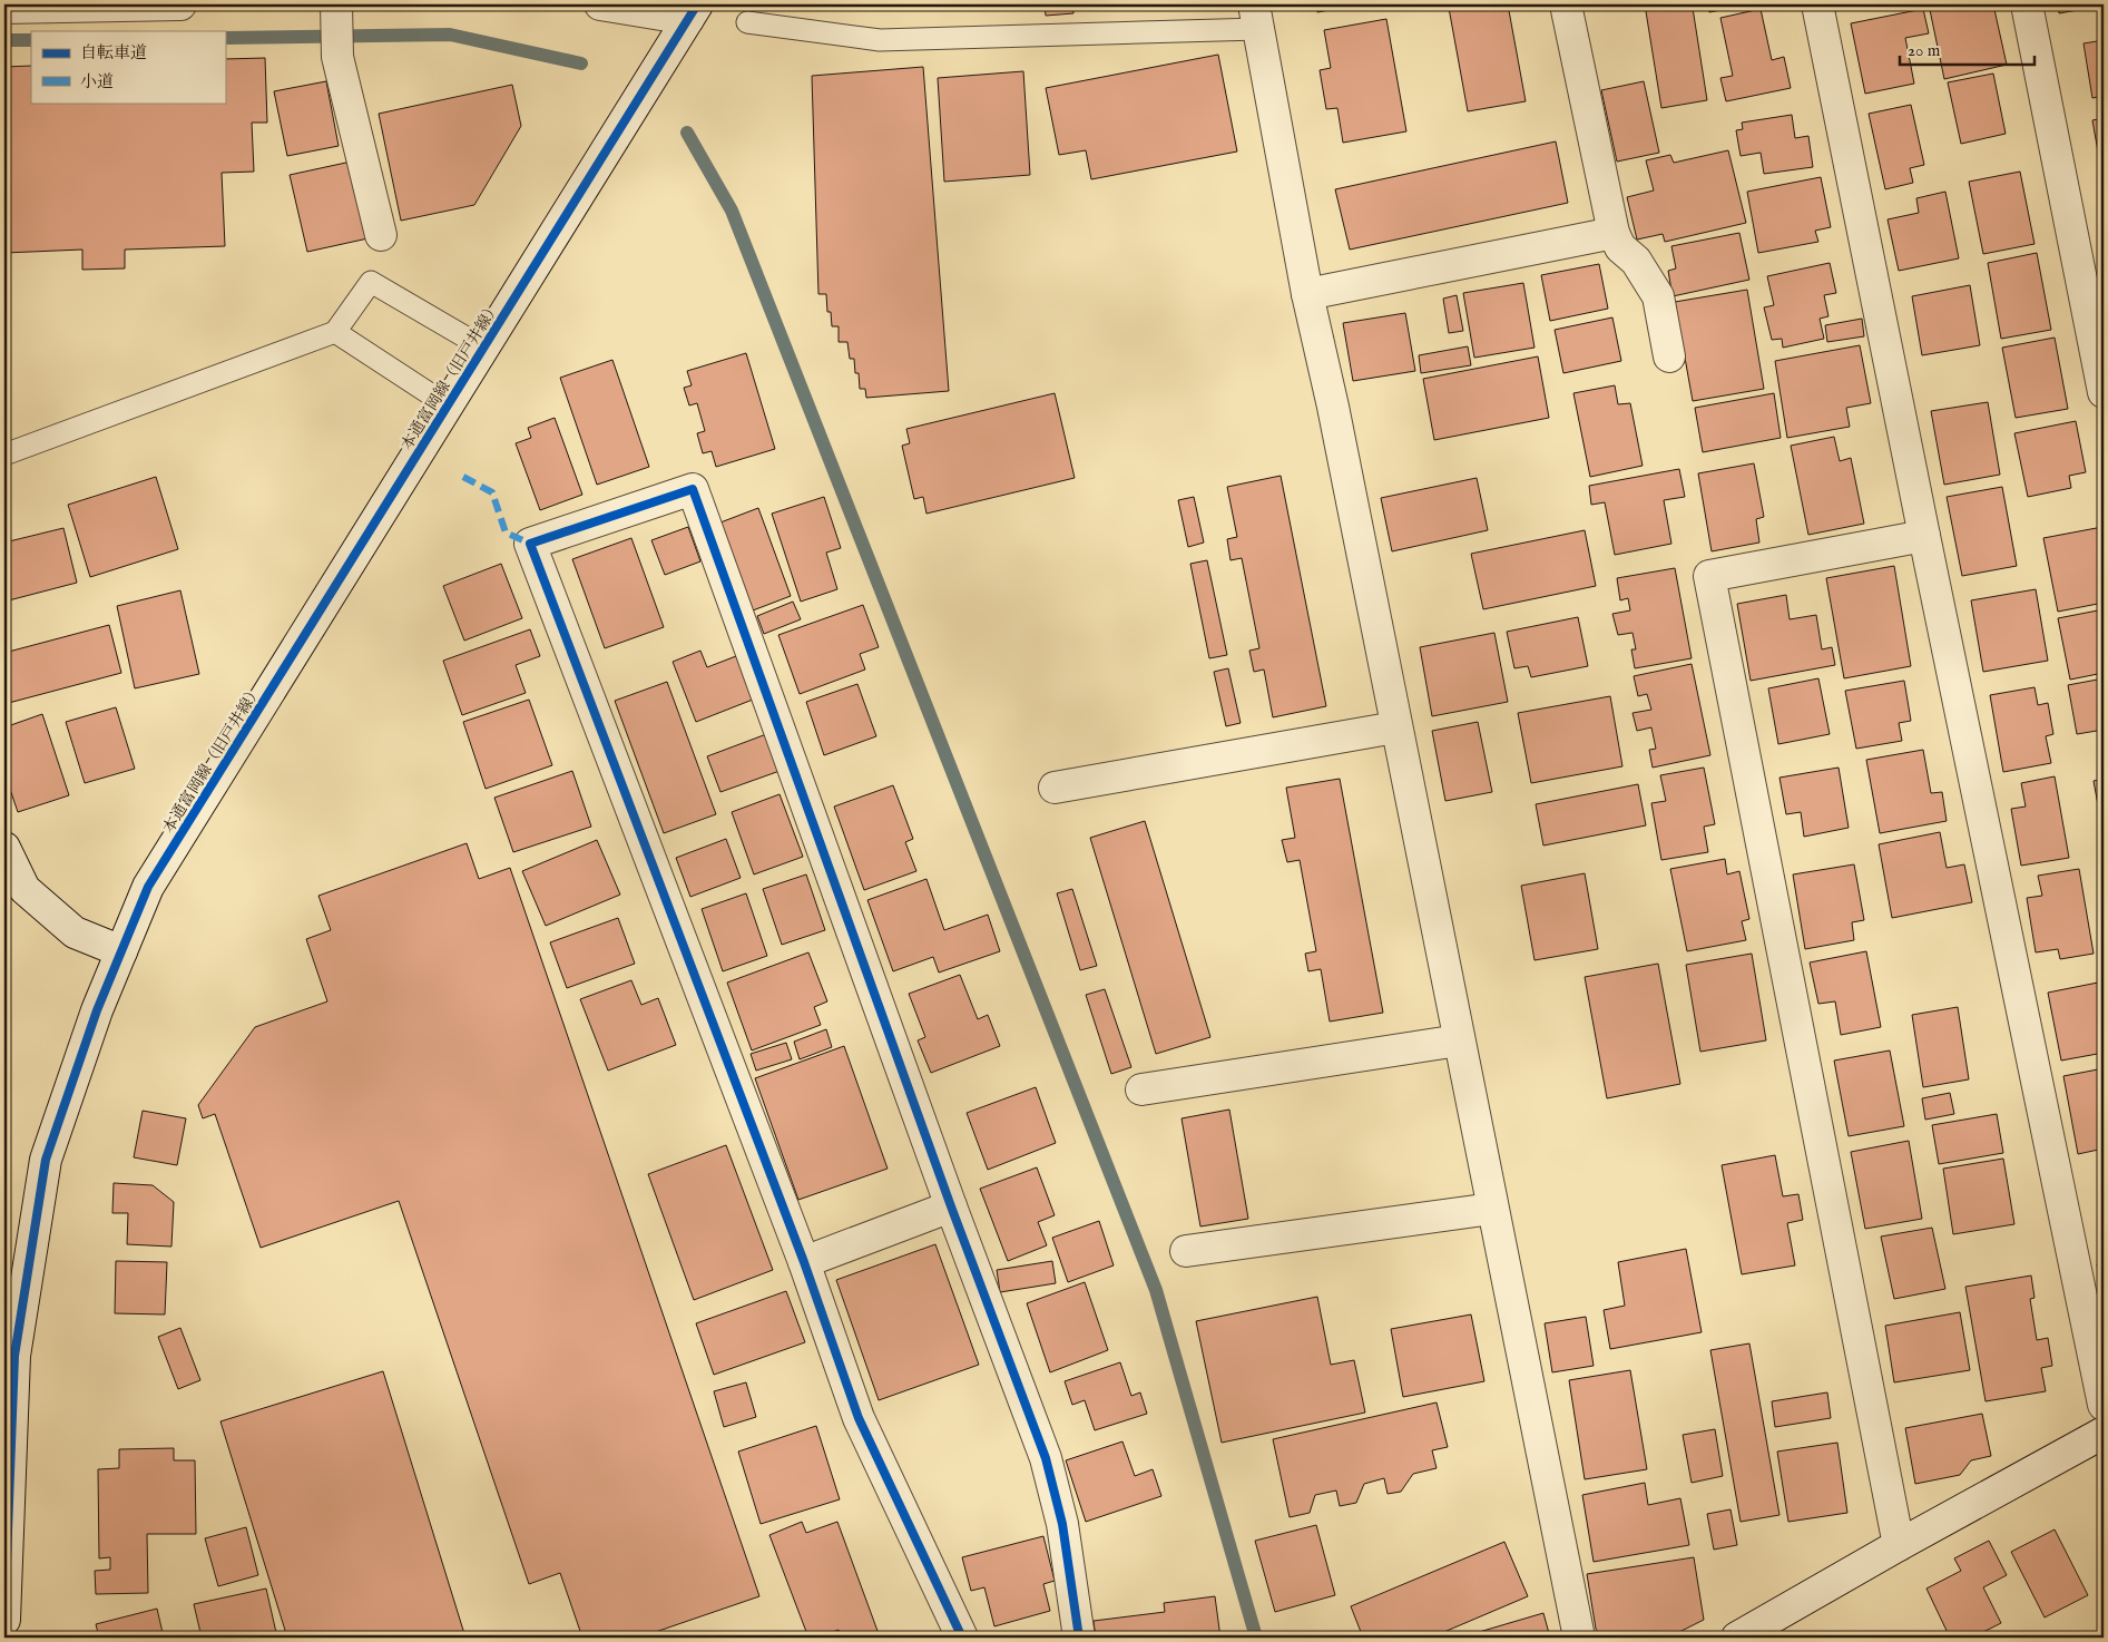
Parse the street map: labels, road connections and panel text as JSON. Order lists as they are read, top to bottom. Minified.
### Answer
{"streets":{"street":["本通富岡線（旧戸井線）"]},"legend":["自転車道","小道"],"scale_bar":"20 m"}
